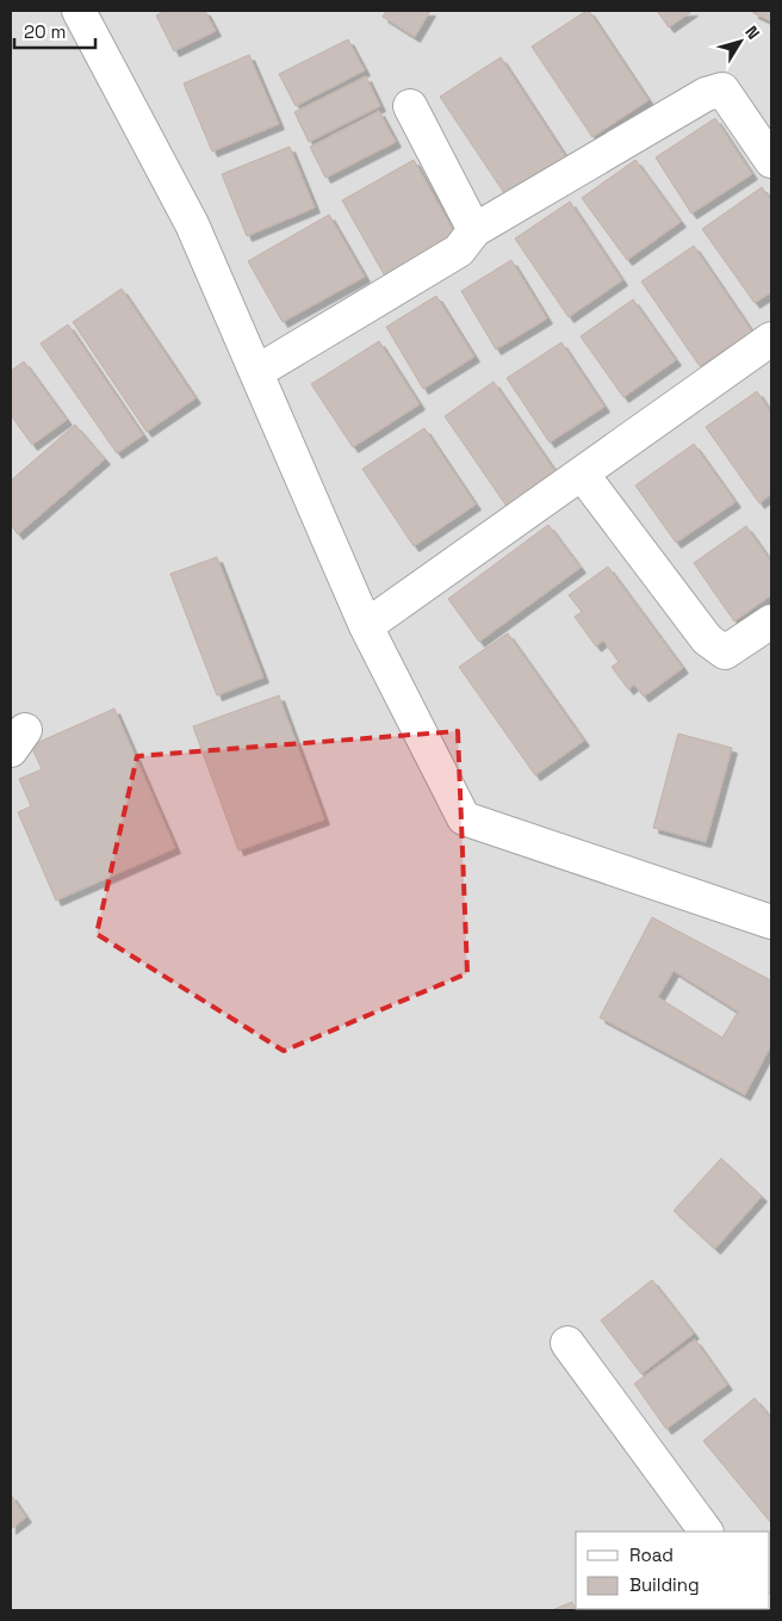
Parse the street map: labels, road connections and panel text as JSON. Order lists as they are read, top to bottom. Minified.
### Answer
{"legend":["Road","Building"],"scale_bar":"20 m","north":"top right"}
